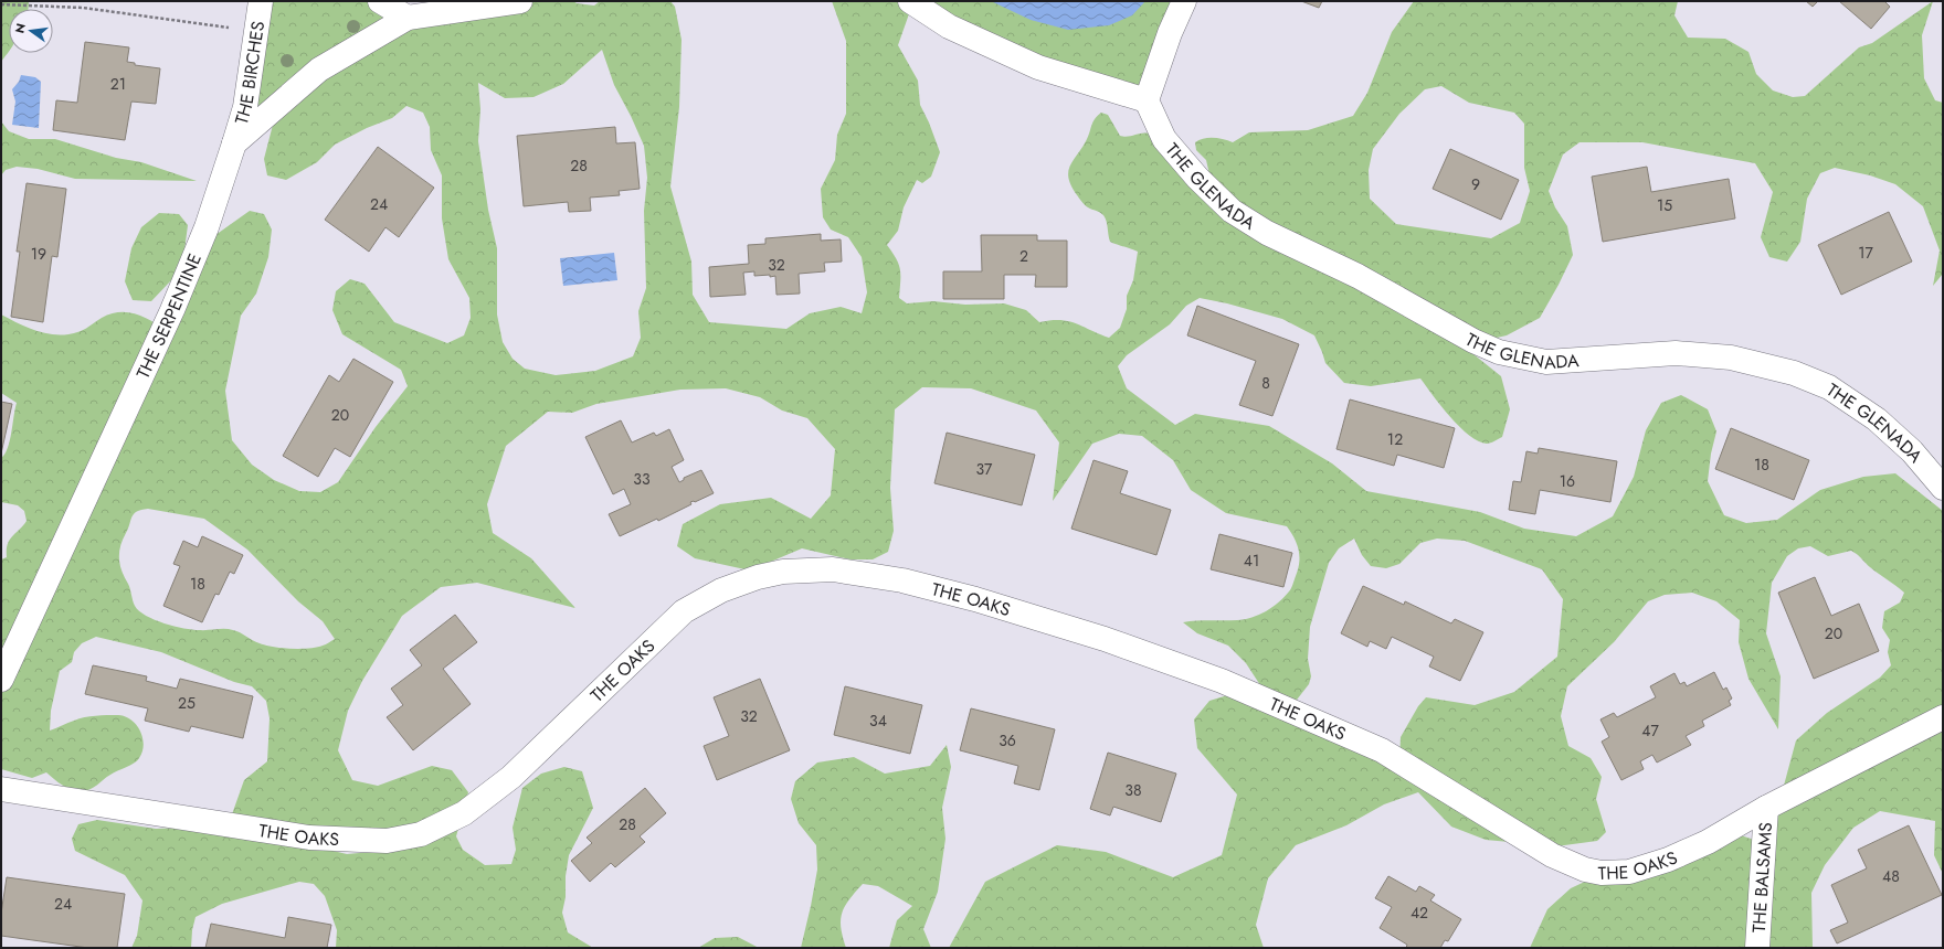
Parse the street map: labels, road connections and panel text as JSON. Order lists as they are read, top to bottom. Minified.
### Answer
{"streets":{"street":["THE BIRCHES","THE GLENADA","THE SERPENTINE","THE OAKS","THE BALSAMS"]},"crossings":[["THE BIRCHES","THE SERPENTINE"],["THE OAKS","THE BALSAMS"]],"house_numbers":["21","28","9","24","15","17","19","2","32","8","20","12","18","37","33","16","41","18","20","25","32","34","47","36","38","28","48","24","42"],"north":"left"}
